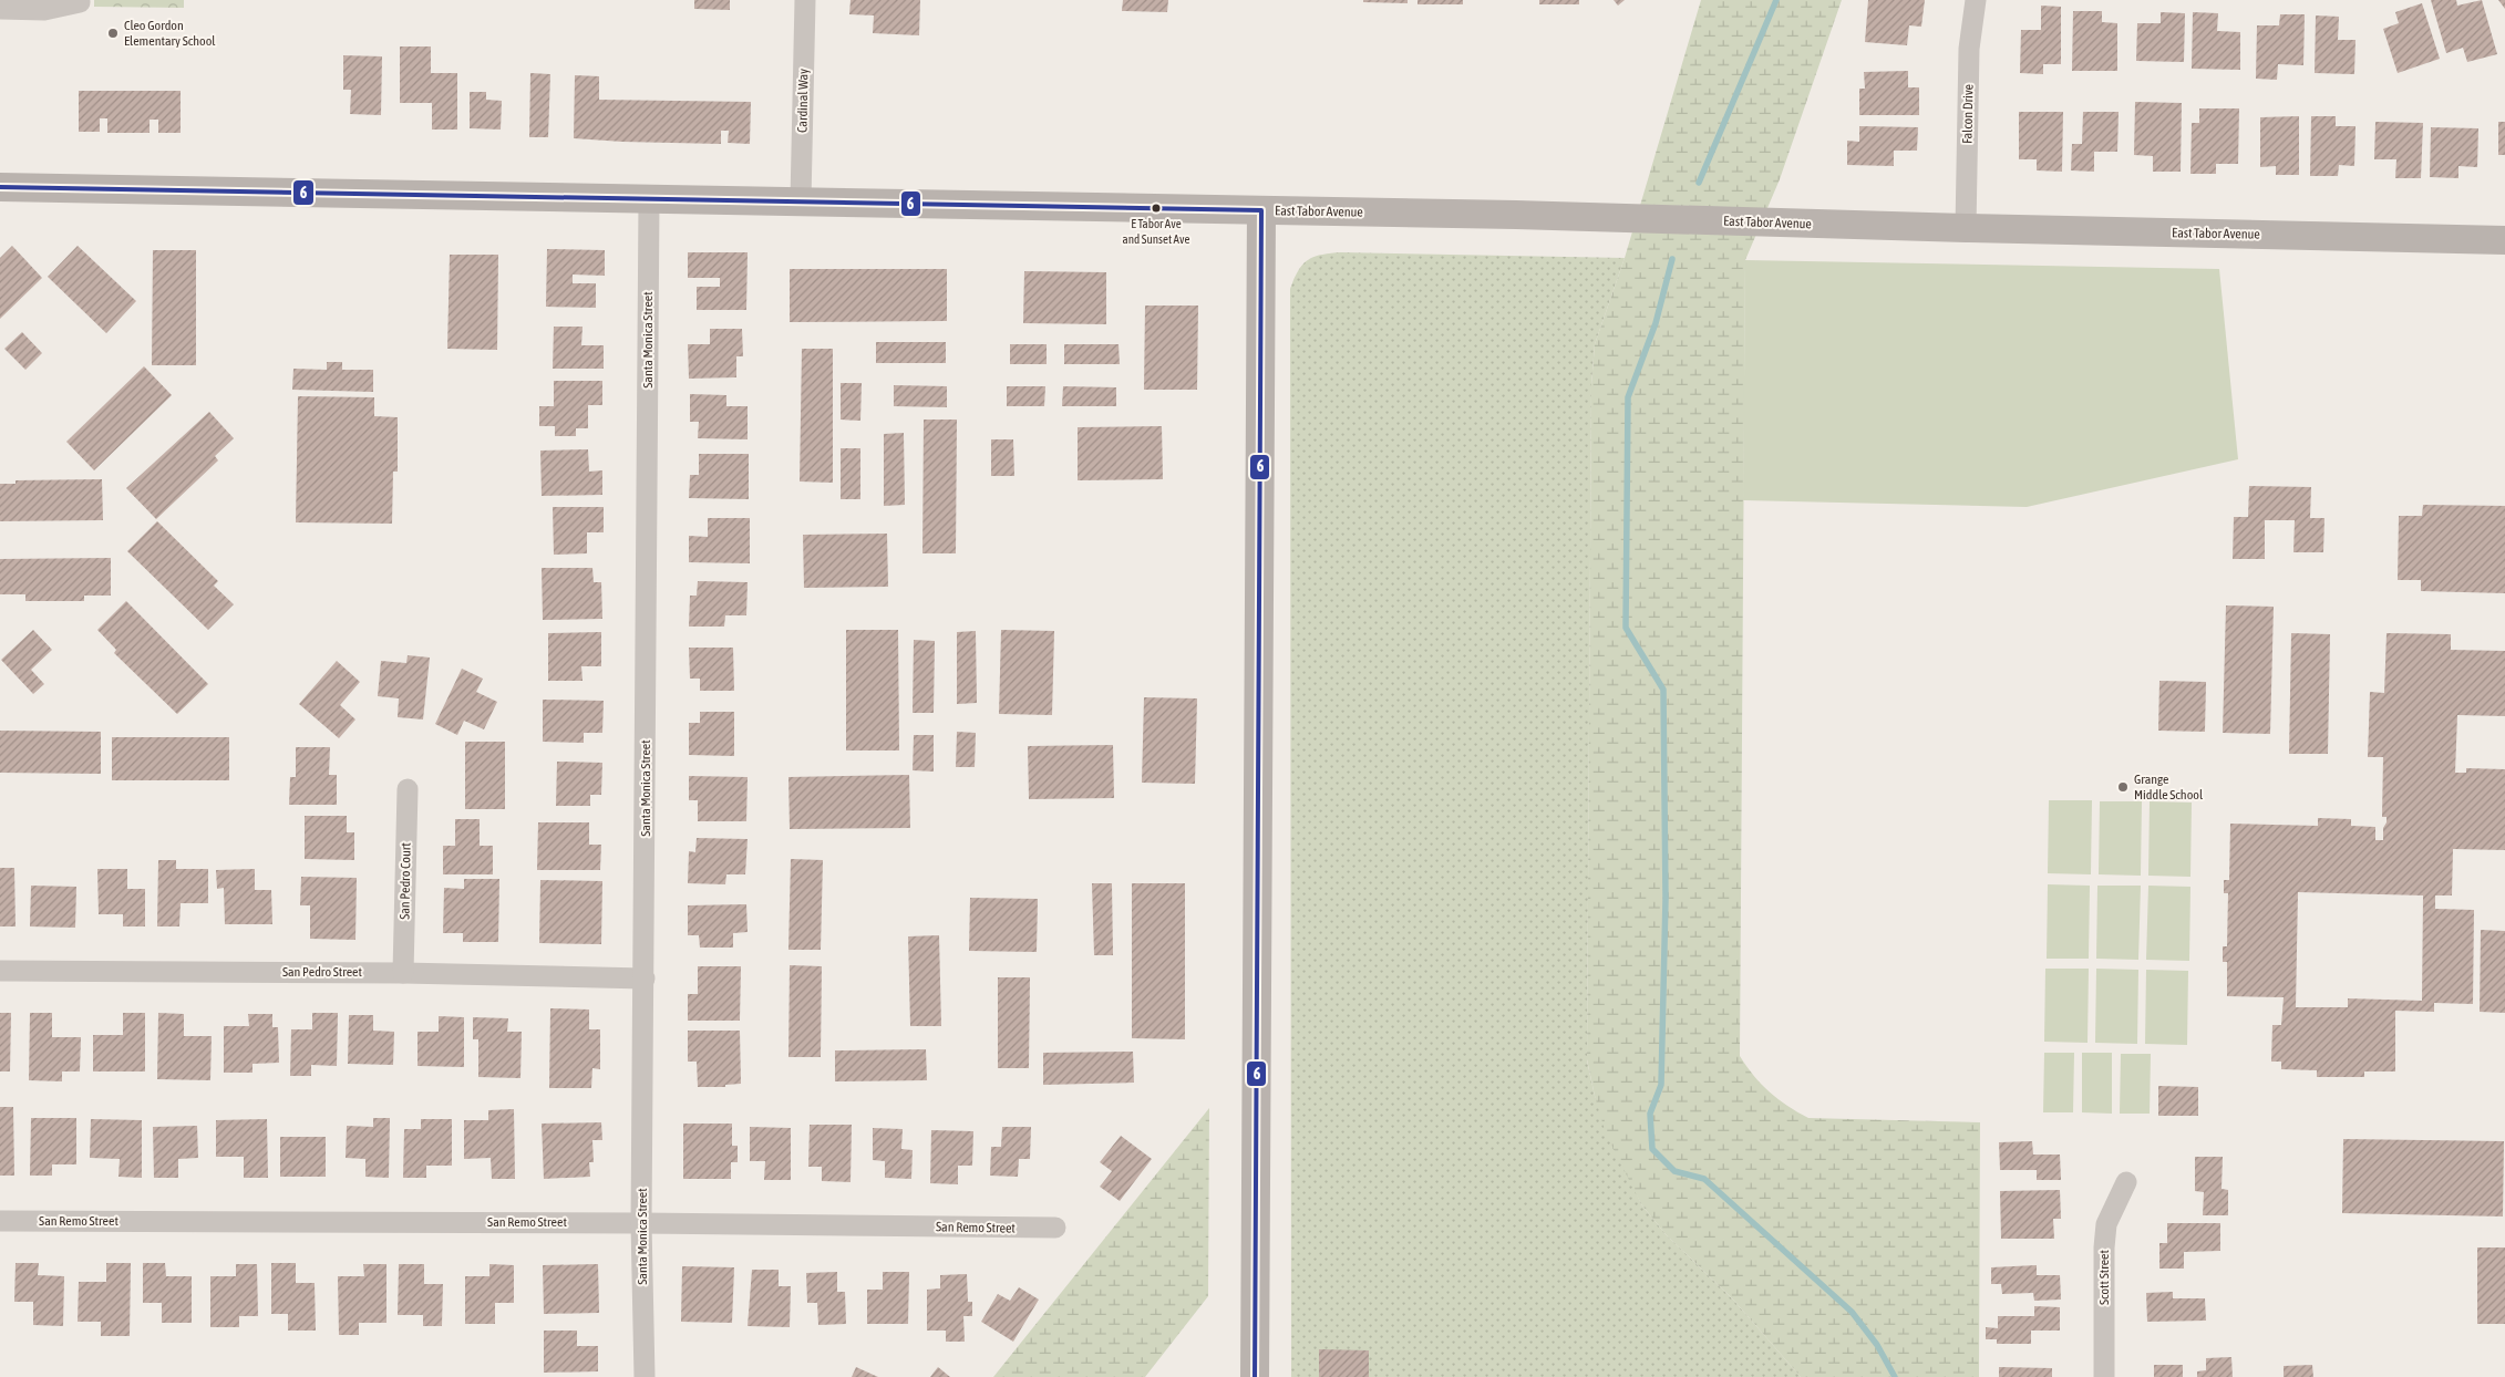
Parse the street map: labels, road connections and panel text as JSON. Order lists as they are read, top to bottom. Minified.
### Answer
{"streets":{"main road":["East Tabor Avenue"],"street":["Cardinal Way","Falcon Drive","Santa Monica Street","San Pedro Court","San Pedro Street","San Remo Street","Scott Street"]},"crossings":[["Cardinal Way","East Tabor Avenue"],["Falcon Drive","East Tabor Avenue"],["East Tabor Avenue","Santa Monica Street"],["Santa Monica Street","San Pedro Street"],["Santa Monica Street","San Remo Street"],["San Pedro Court","San Pedro Street"]],"places":["Cleo Gordon Elementary School","E Tabor Ave and Sunset Ave","Grange Middle School"],"lines":["transit line 6"]}
